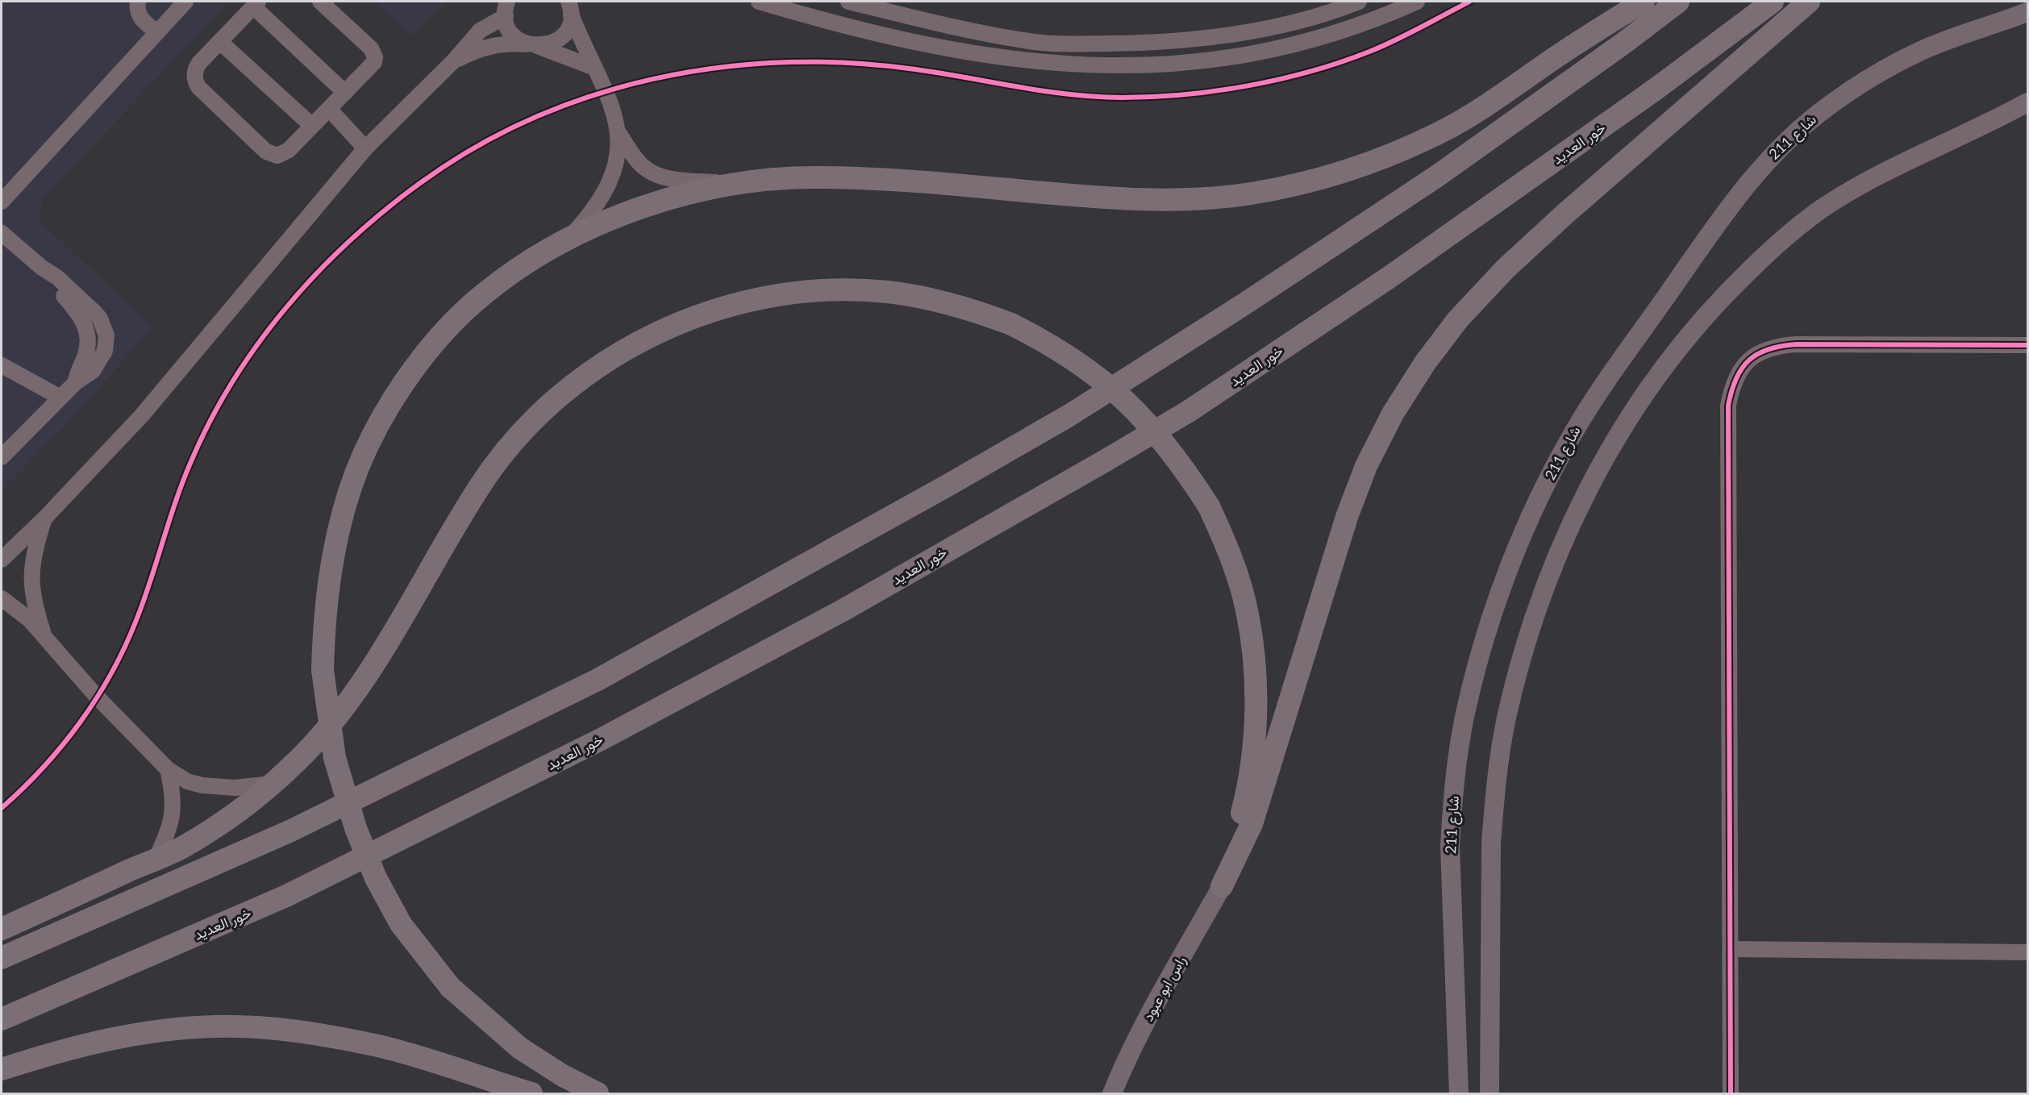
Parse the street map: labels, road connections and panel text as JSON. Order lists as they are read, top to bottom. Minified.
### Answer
{"streets":{"highway":["خور العديد"],"main road":["شارع 211","راس ابو عبود"]}}
